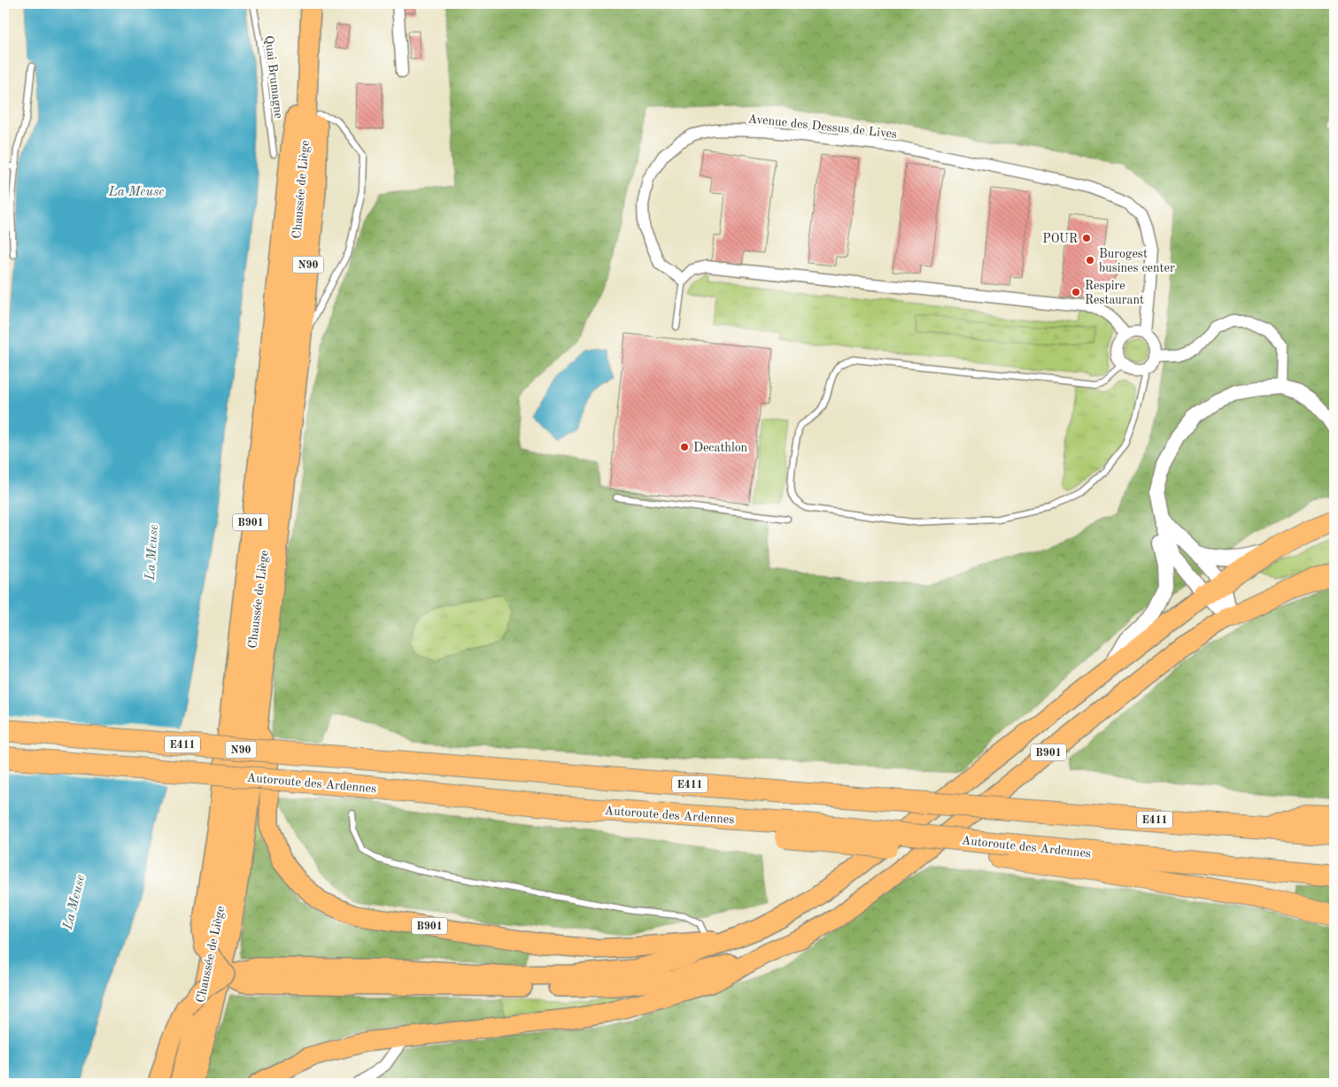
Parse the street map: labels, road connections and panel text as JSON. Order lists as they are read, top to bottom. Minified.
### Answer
{"streets":{"highway":["B901","E411","Autoroute des Ardennes"],"main road":["Chaussée de Liège","N90"],"street":["Avenue des Dessus de Lives"],"lane":["Quai Brumagne"]},"crossings":[["Chaussée de Liège","B901"]],"water":["La Meuse"],"places":["POUR","Burogest busines center","Respire Restaurant","Decathlon"]}
